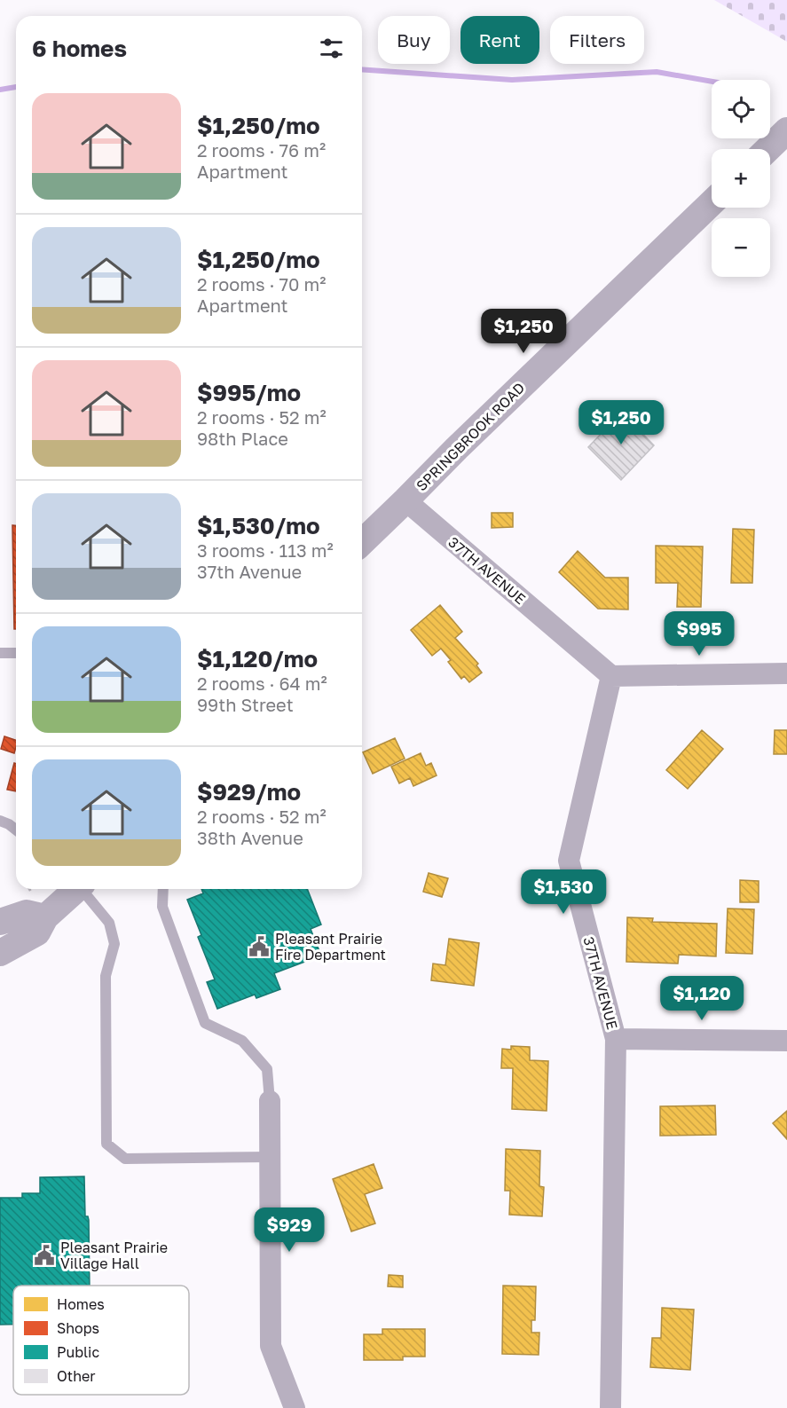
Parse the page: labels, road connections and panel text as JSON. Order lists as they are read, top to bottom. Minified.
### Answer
{"streets":{"street":["SPRINGBROOK ROAD","37TH AVENUE"]},"crossings":[["SPRINGBROOK ROAD","37TH AVENUE"]],"places":{"public building":["Pleasant Prairie Fire Department","Pleasant Prairie Village Hall"]},"legend":["Homes","Shops","Public","Other"],"page":{"chip":["Buy","Rent","Filters"],"heading":"6 homes","map_buttons":["+","−"],"list":[{"name":"$1,250/mo","note":"2 rooms · 76 m² · Apartment"},{"name":"$1,250/mo","note":"2 rooms · 70 m² · Apartment"},{"name":"$995/mo","note":"2 rooms · 52 m² · 98th Place"},{"name":"$1,530/mo","note":"3 rooms · 113 m² · 37th Avenue"},{"name":"$1,120/mo","note":"2 rooms · 64 m² · 99th Street"},{"name":"$929/mo","note":"2 rooms · 52 m² · 38th Avenue"}],"price":["$1,250","$1,250","$995","$1,530","$1,120","$929"]}}
